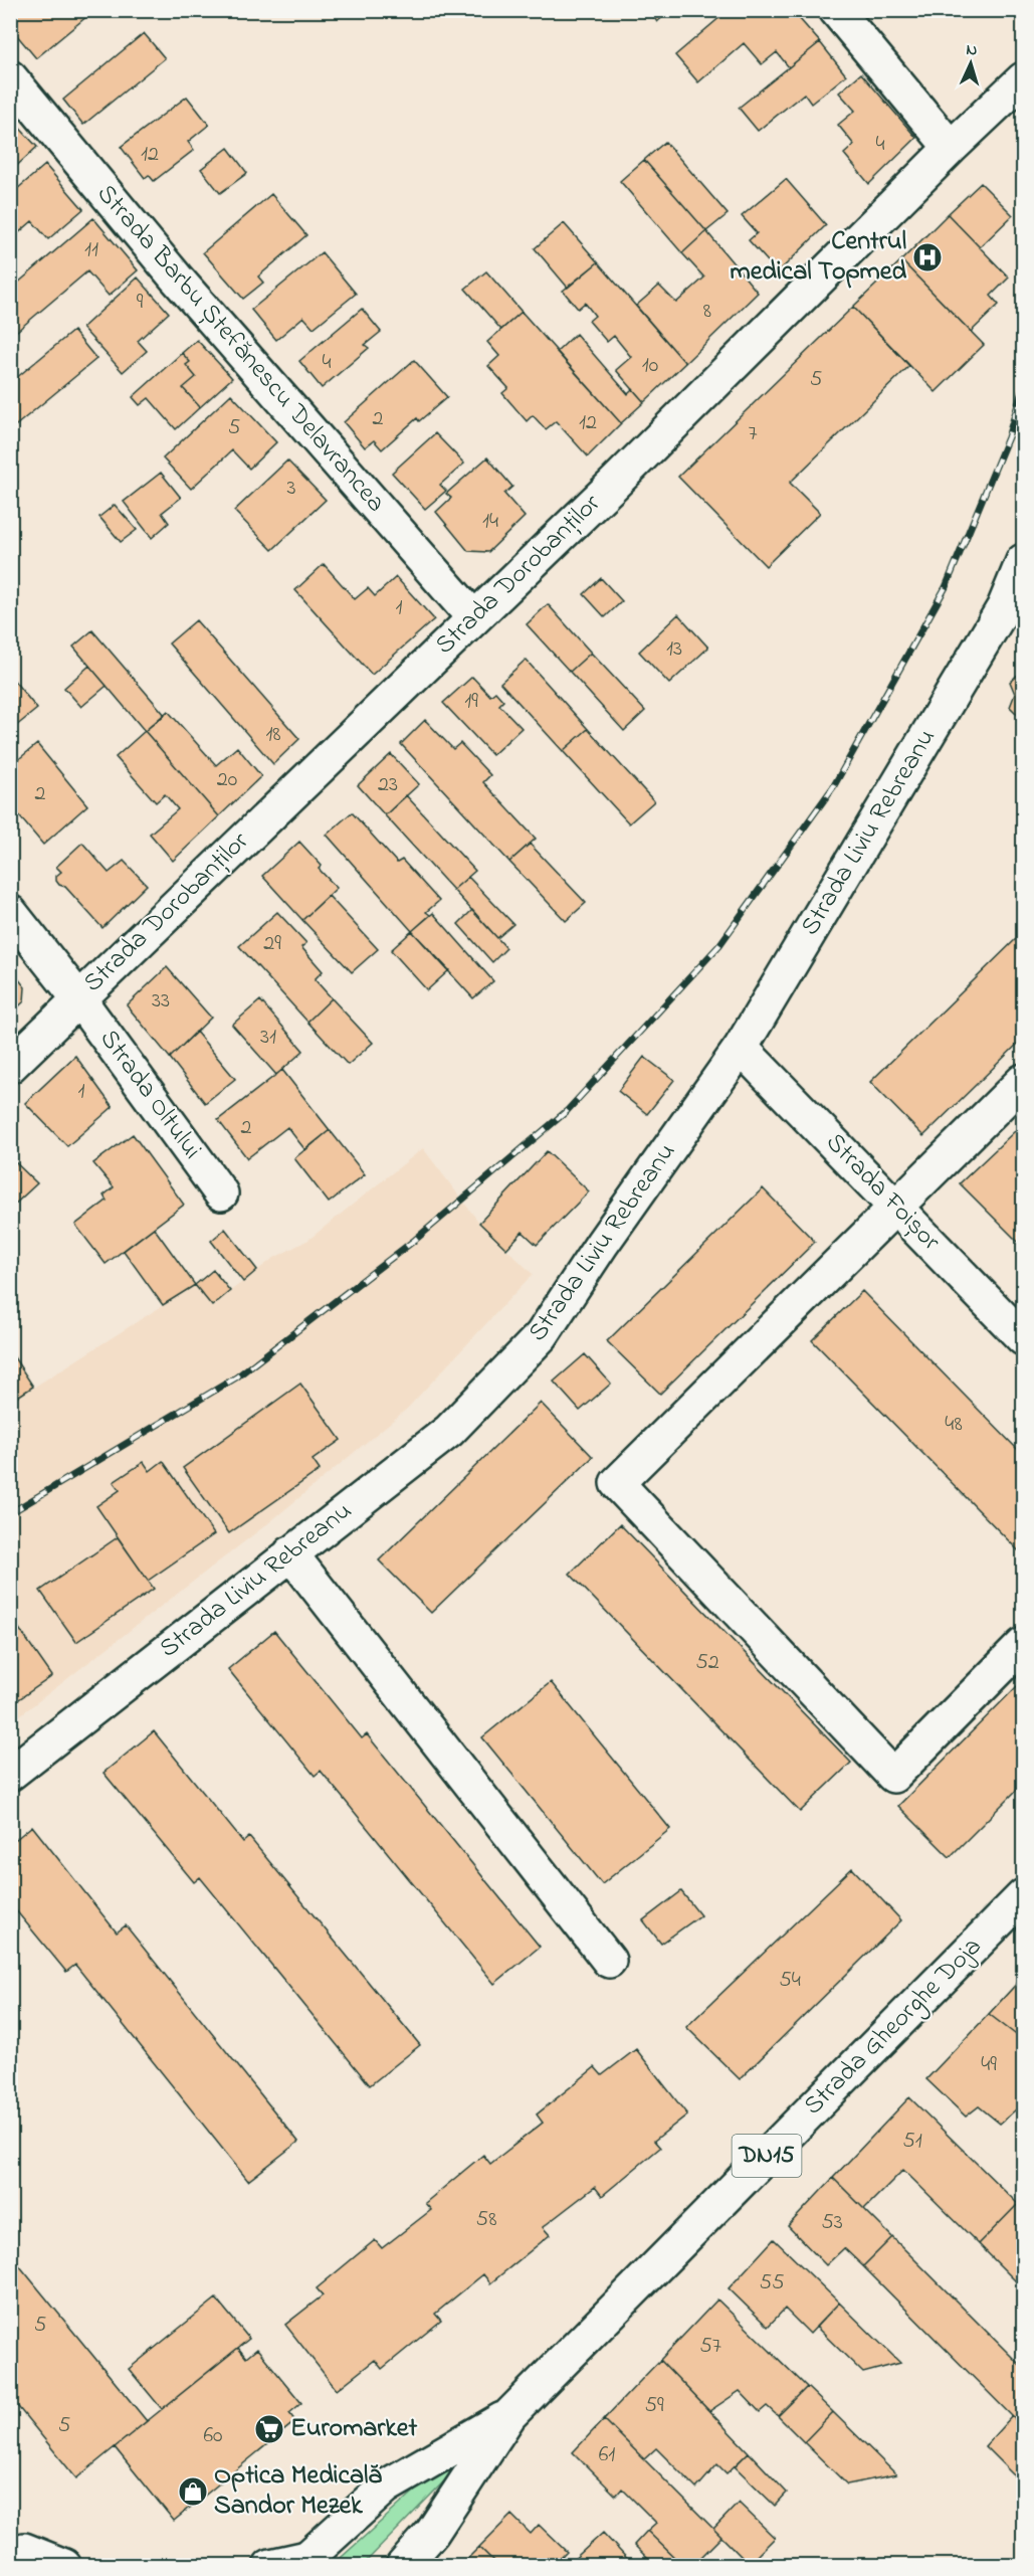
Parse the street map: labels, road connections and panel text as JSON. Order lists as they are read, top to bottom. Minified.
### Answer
{"streets":{"street":["Strada Barbu Ștefănescu Delavrancea","Strada Dorobanților","Strada Liviu Rebreanu","Strada Oltului","Strada Foișor","Strada Gheorghe Doja","DN15"]},"crossings":[["Strada Barbu Ștefănescu Delavrancea","Strada Dorobanților"],["Strada Dorobanților","Strada Oltului"],["Strada Liviu Rebreanu","Strada Foișor"]],"places":{"hospital":["Centrul medical Topmed"],"supermarket":["Euromarket"],"shop":["Optica Medicală Sandor Mezek"]},"house_numbers":["4","12","11","9","8","4","10","5","2","12","5","7","3","14","1","13","19","18","20","23","2","29","33","31","1","2","48","52","54","49","51","58","53","55","5","57","59","5","60","61"],"north":"top"}
